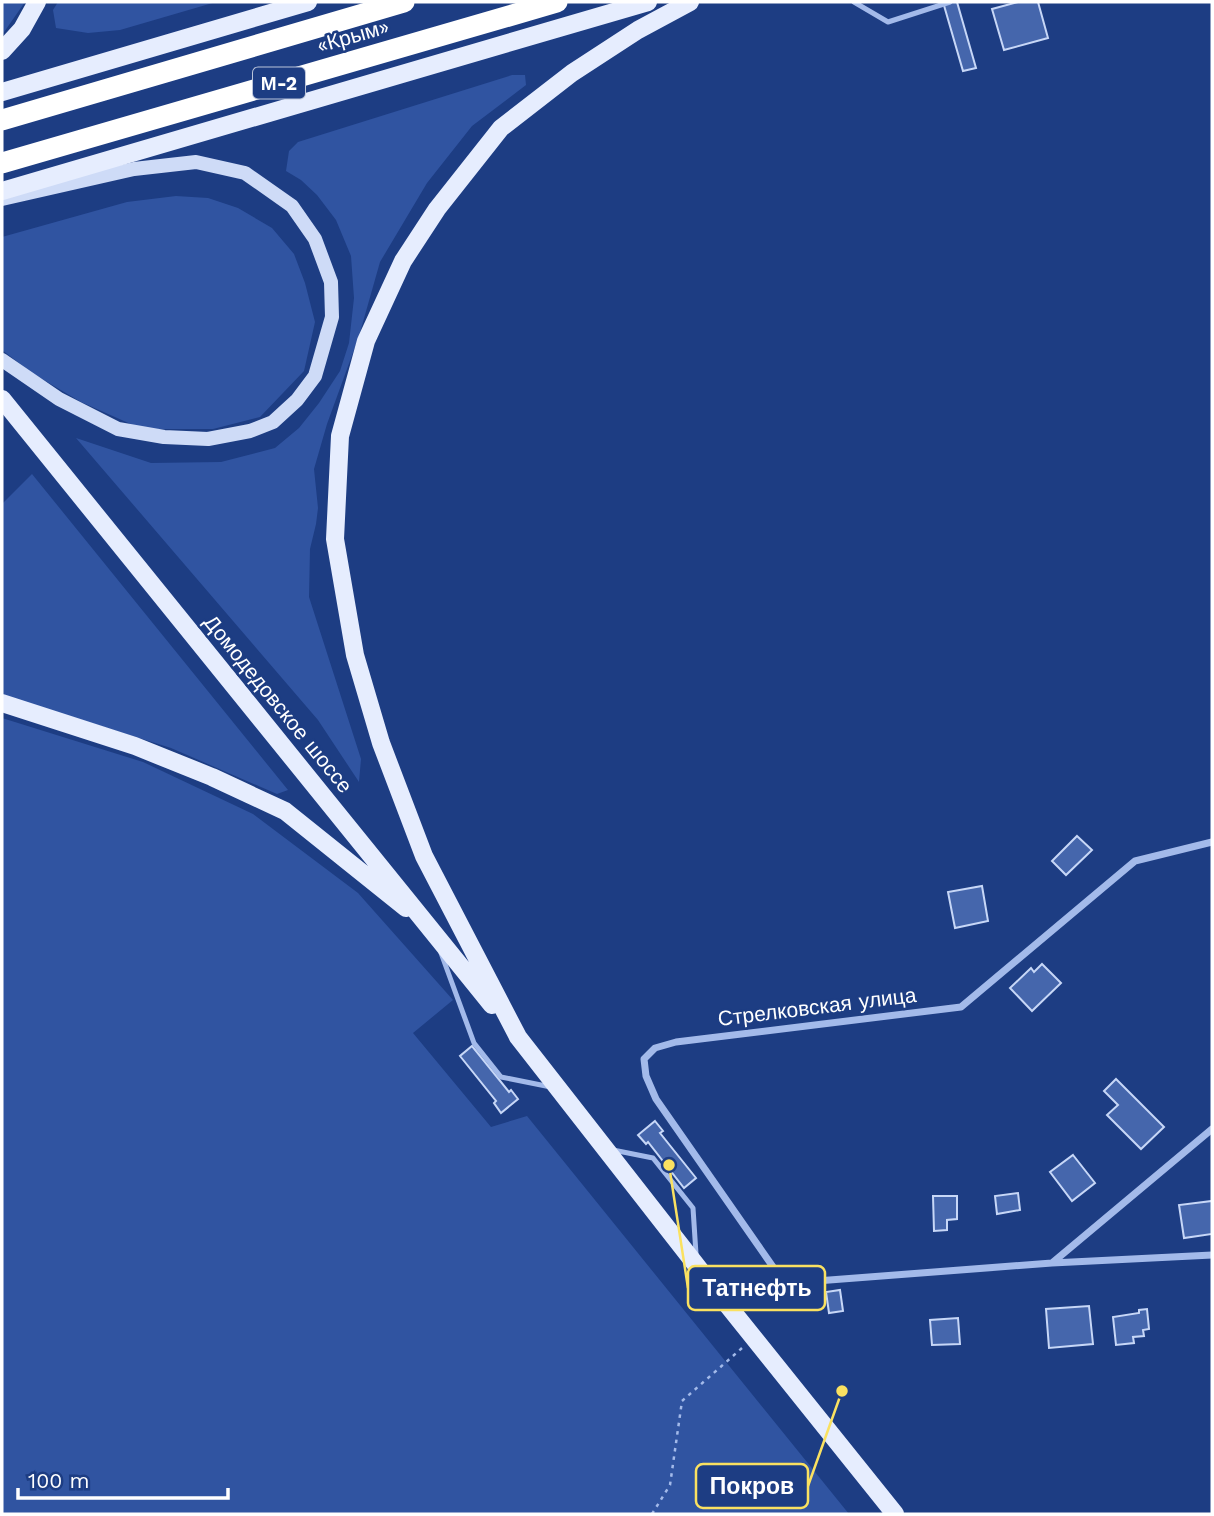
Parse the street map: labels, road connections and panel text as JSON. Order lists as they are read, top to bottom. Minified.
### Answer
{"streets":{"highway":["«Крым»","М-2"],"main road":["Домодедовское шоссе"],"street":["Стрелковская улица"]},"places":["Татнефть","Покров"],"scale_bar":"100 m"}
